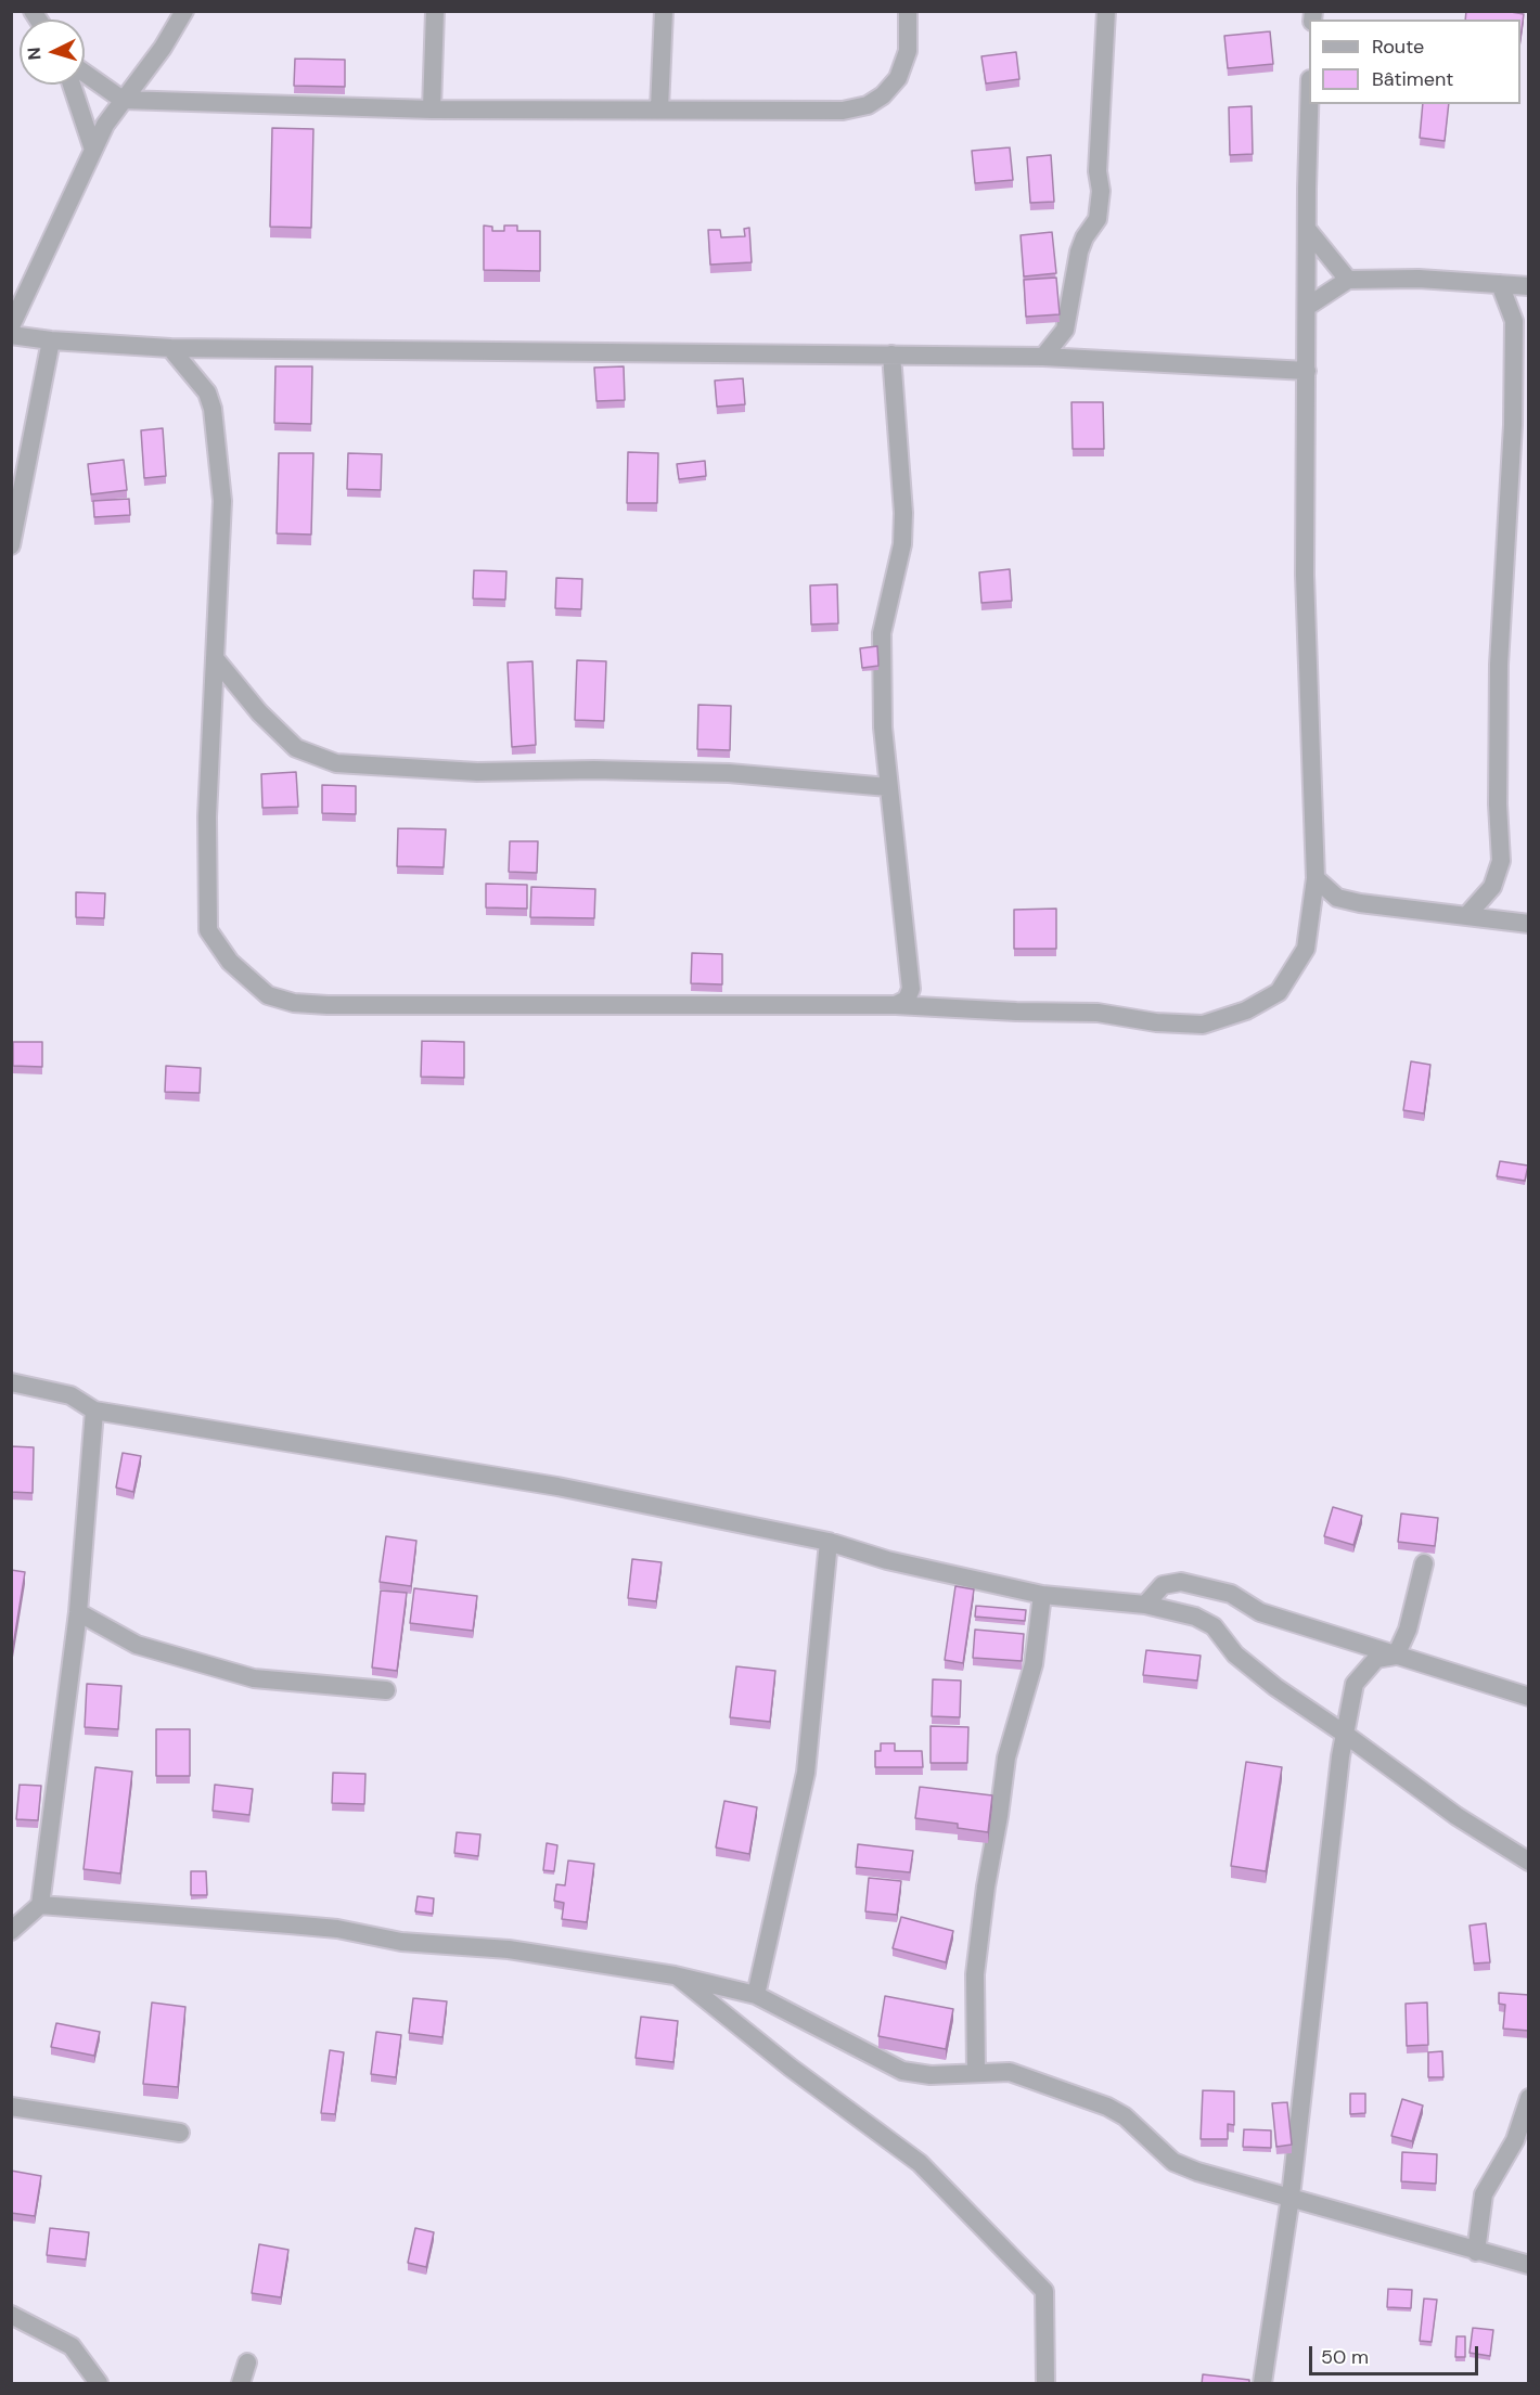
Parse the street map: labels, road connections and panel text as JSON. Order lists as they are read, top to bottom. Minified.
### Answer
{"legend":["Route","Bâtiment"],"scale_bar":"50 m","north":"left"}
